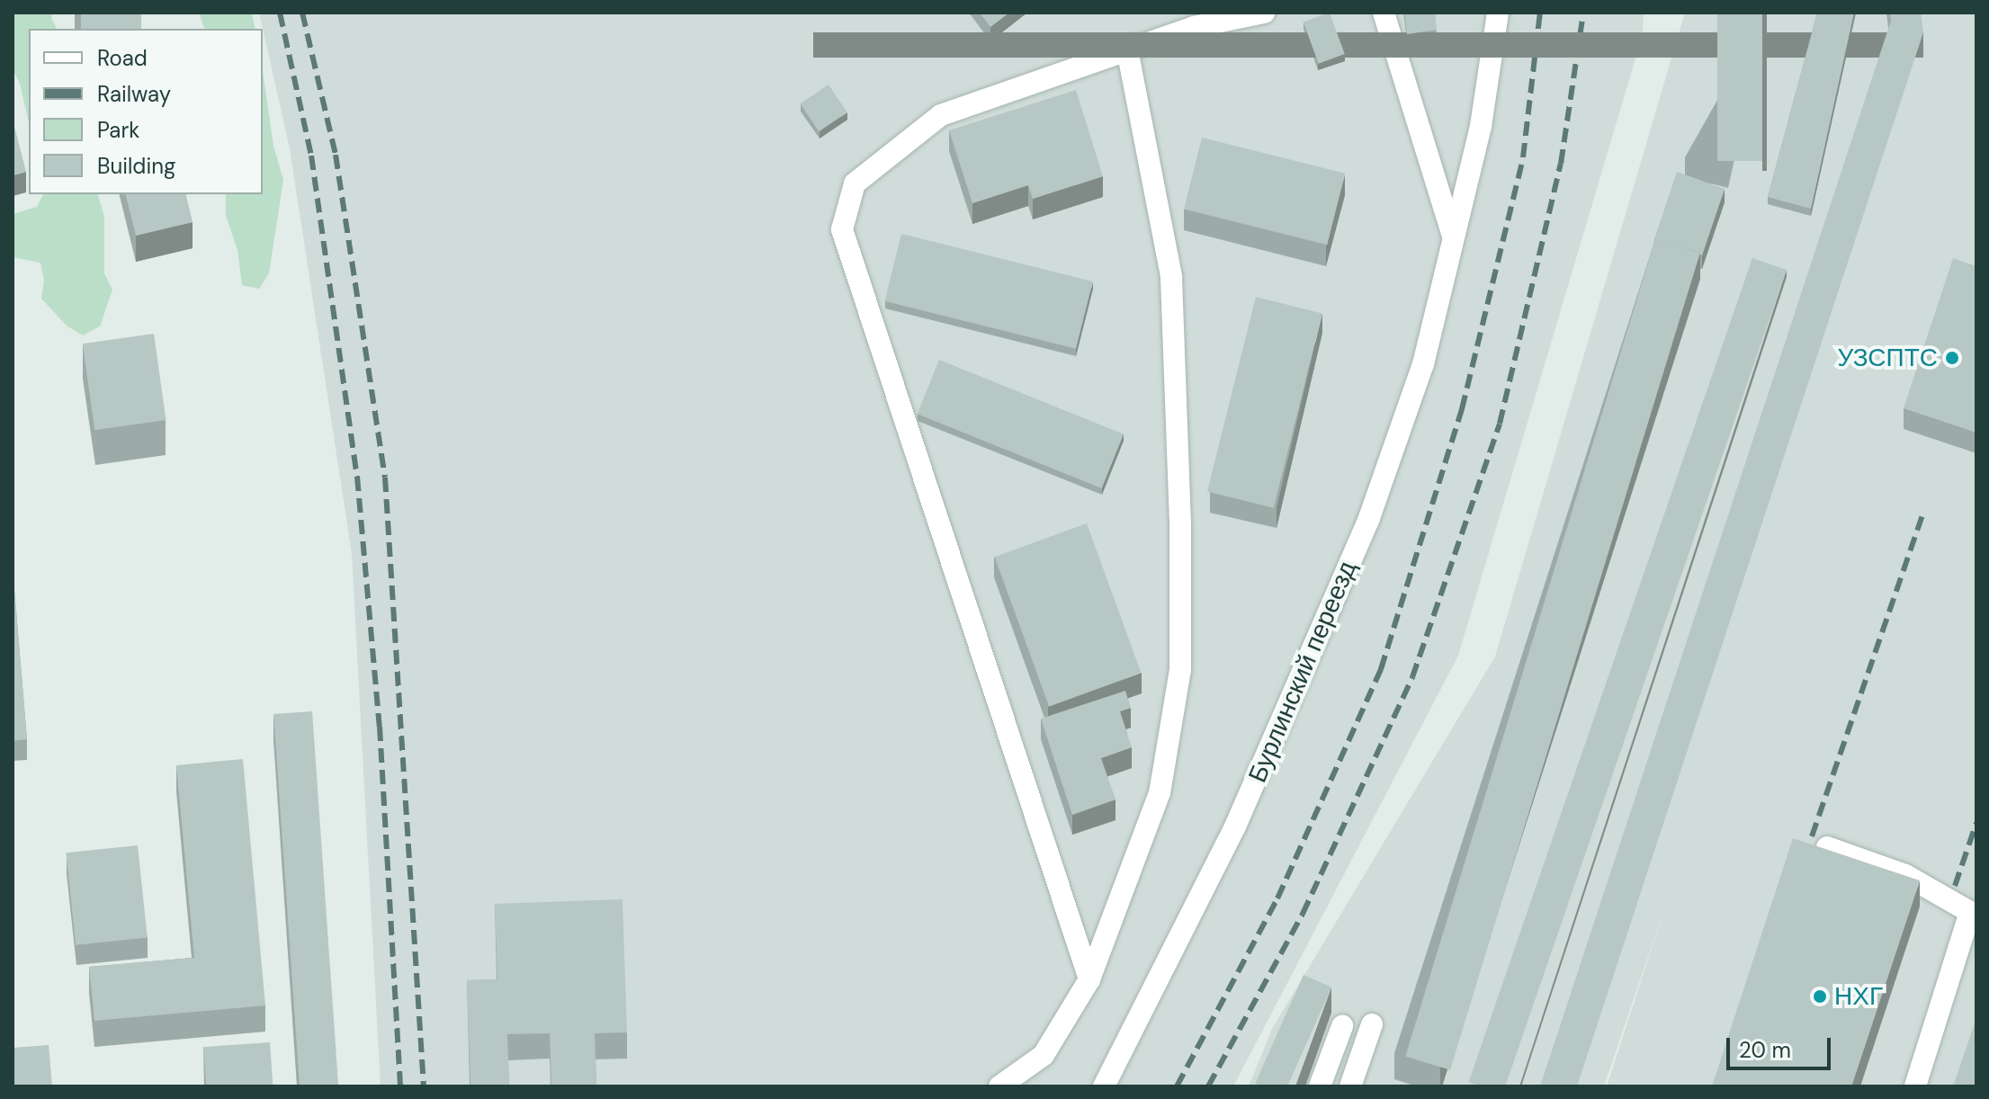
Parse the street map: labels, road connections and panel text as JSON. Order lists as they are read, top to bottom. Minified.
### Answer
{"streets":{"lane":["Бурлинский переезд"]},"places":["УЗСПТС","НХГ"],"legend":["Road","Railway","Park","Building"],"scale_bar":"20 m"}
